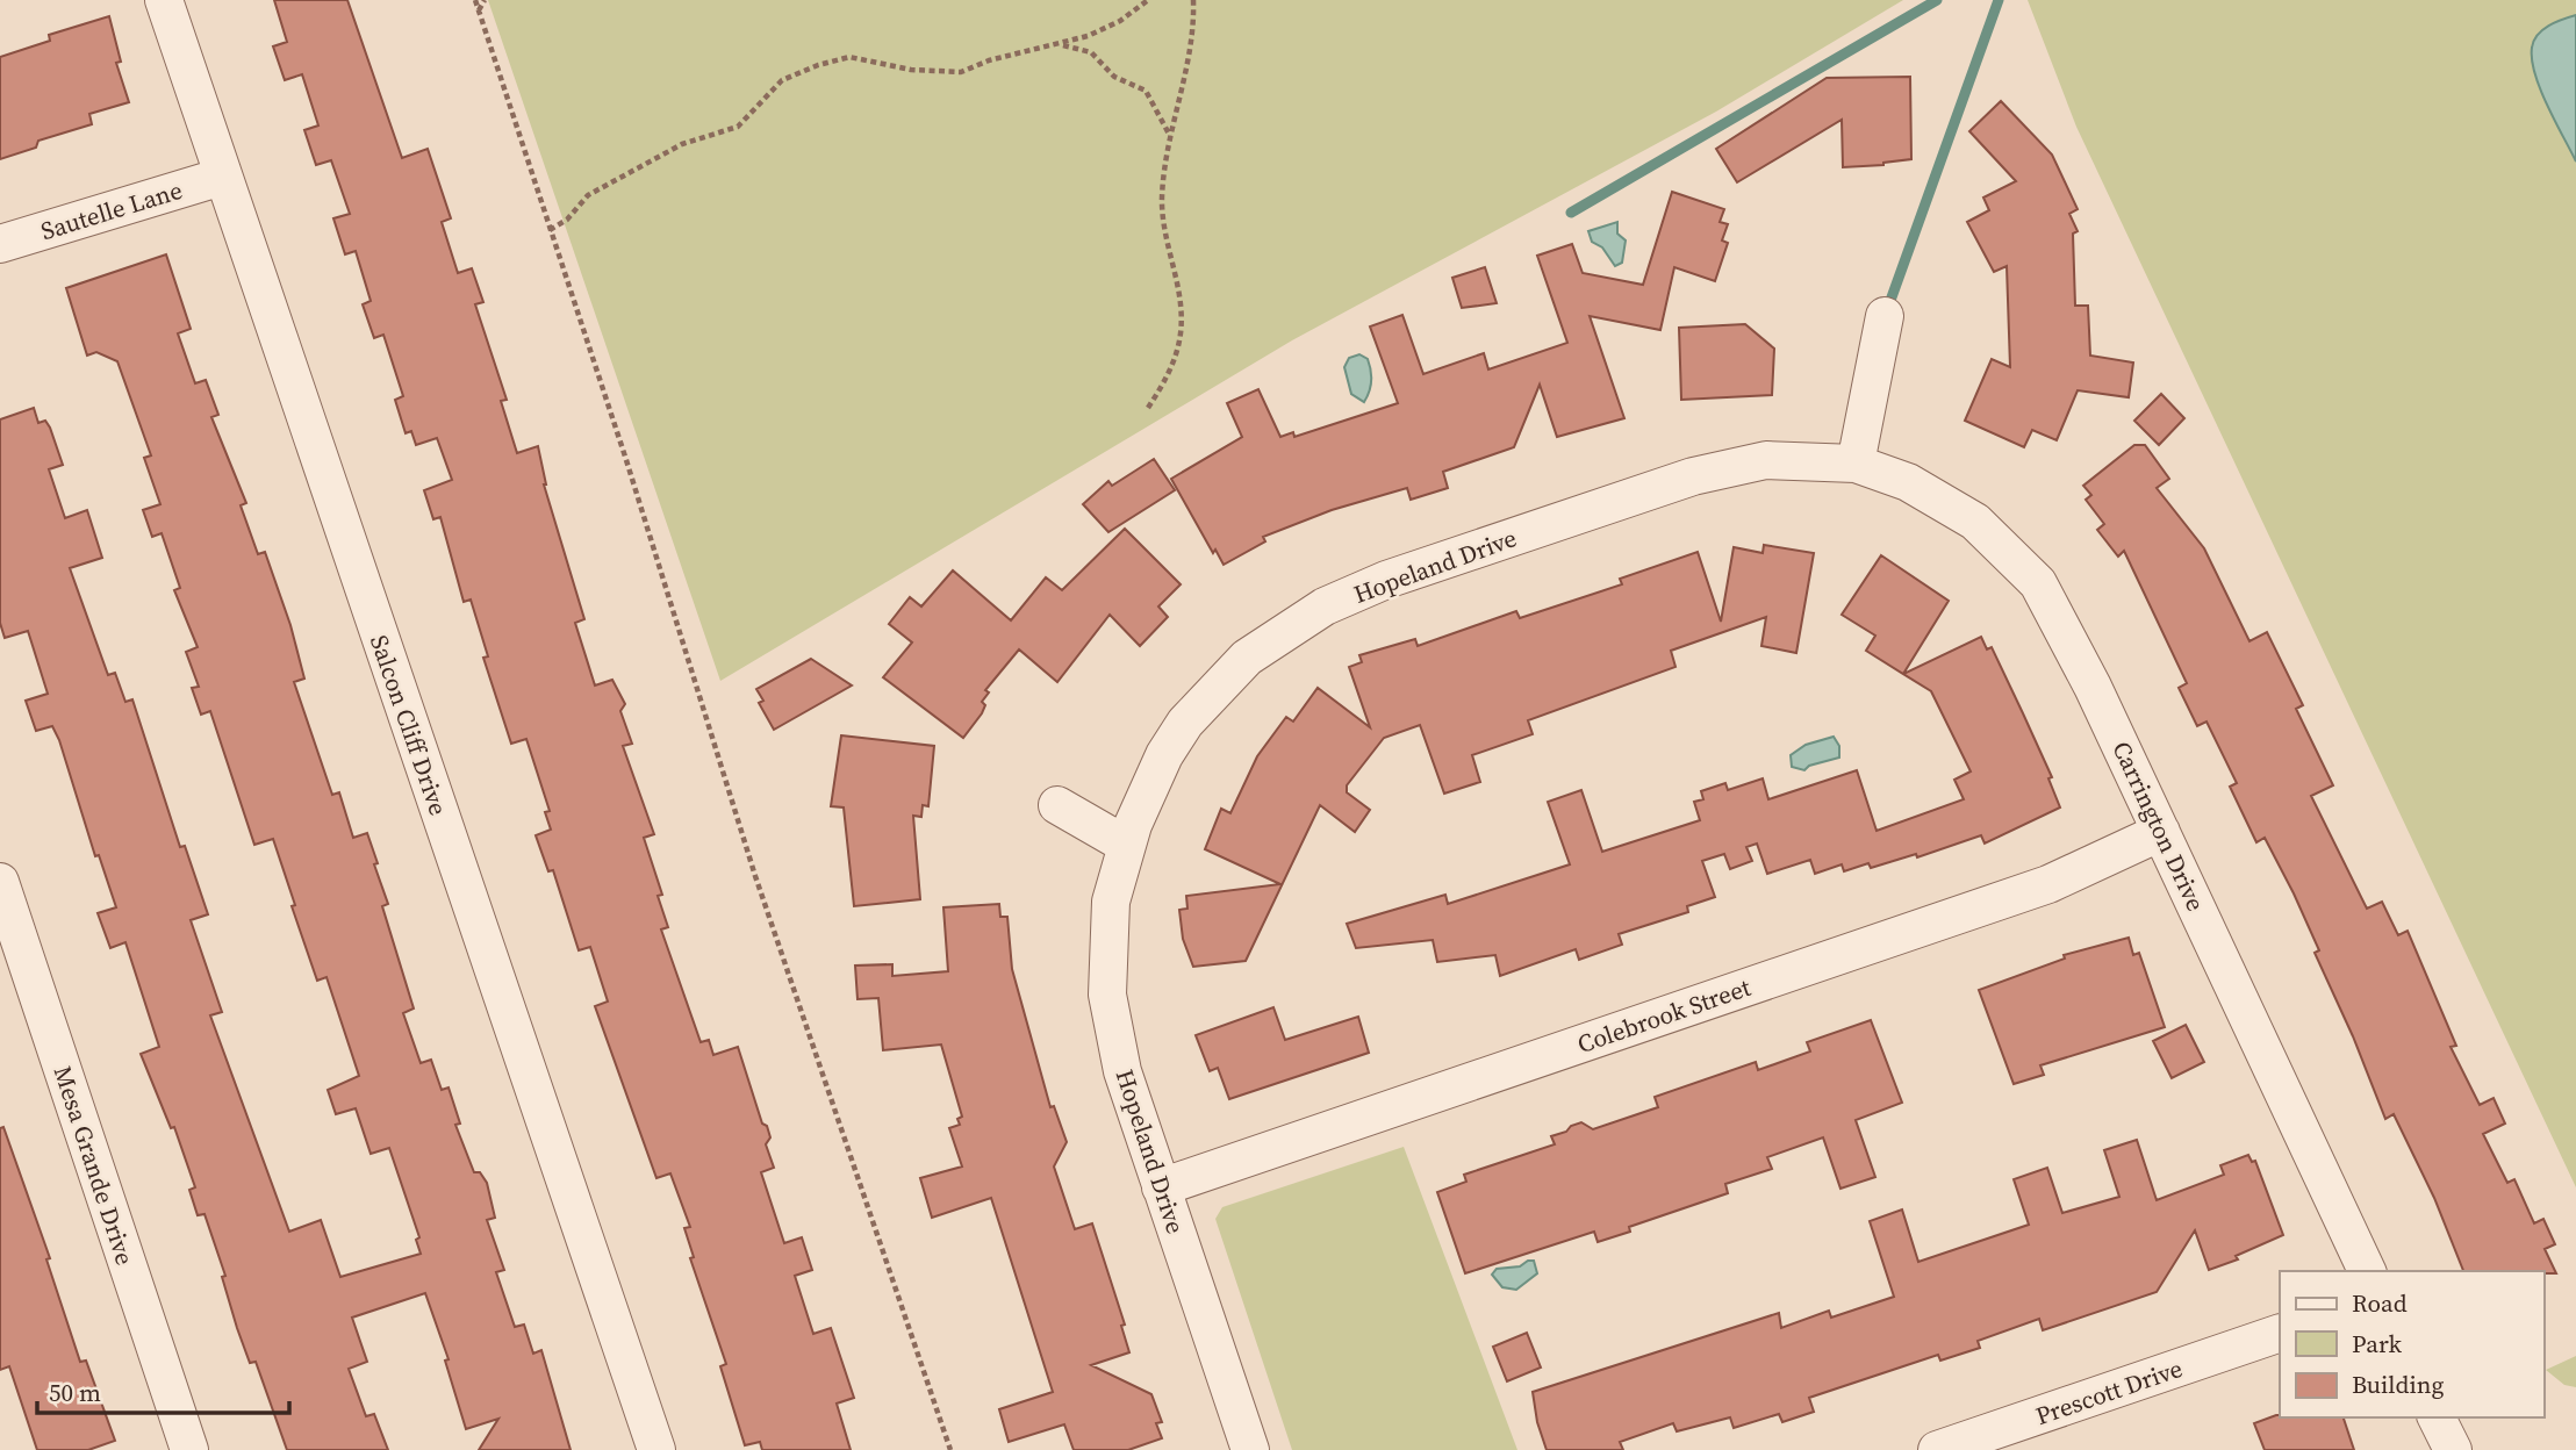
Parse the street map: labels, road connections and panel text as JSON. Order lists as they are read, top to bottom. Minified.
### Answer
{"streets":{"street":["Sautelle Lane","Hopeland Drive","Salcon Cliff Drive","Carrington Drive","Colebrook Street","Mesa Grande Drive","Prescott Drive"]},"crossings":[["Sautelle Lane","Salcon Cliff Drive"],["Hopeland Drive","Carrington Drive"],["Hopeland Drive","Colebrook Street"],["Carrington Drive","Colebrook Street"]],"legend":["Road","Park","Building"],"scale_bar":"50 m"}
